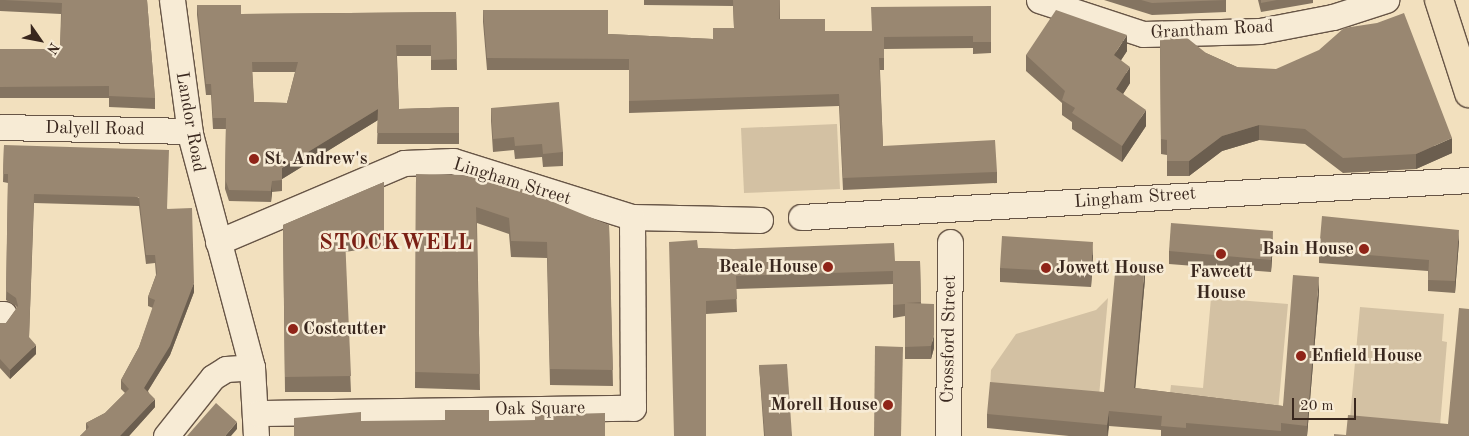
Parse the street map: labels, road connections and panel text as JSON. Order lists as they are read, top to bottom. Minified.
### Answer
{"streets":{"street":["Grantham Road","Landor Road","Dalyell Road","Lingham Street","Crossford Street","Oak Square"]},"crossings":[["Landor Road","Dalyell Road"],["Landor Road","Lingham Street"],["Landor Road","Oak Square"],["Lingham Street","Crossford Street"],["Lingham Street","Oak Square"]],"districts":["STOCKWELL"],"places":["St. Andrew's","Bain House","Fawcett House","Beale House","Jowett House","Costcutter","Enfield House","Morell House"],"scale_bar":"20 m","north":"bottom right"}
